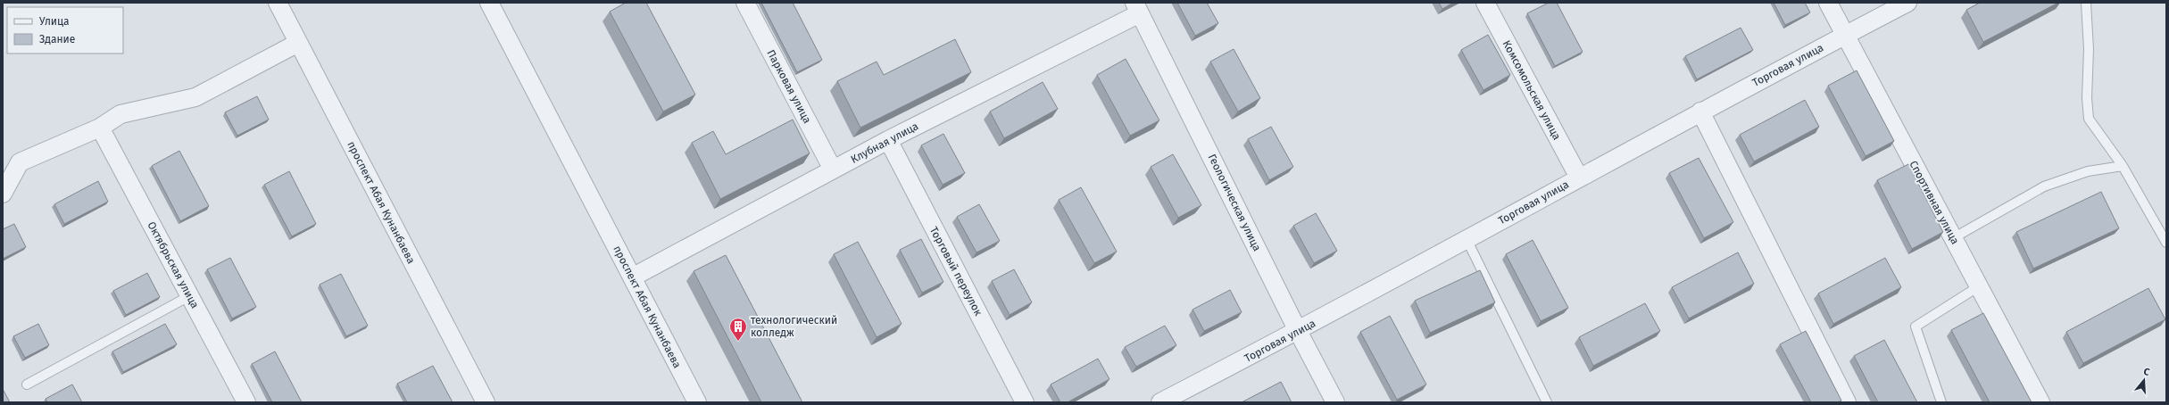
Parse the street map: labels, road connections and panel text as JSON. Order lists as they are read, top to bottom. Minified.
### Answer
{"streets":{"street":["Торговая улица","Парковая улица","Комсомольская улица","Клубная улица","проспект Абая Кунанбаева","Геологическая улица","Спортивная улица","Октябрьская улица","Торговый переулок"]},"crossings":[["Торговая улица","Комсомольская улица"],["Торговая улица","Геологическая улица"],["Торговая улица","Спортивная улица"],["Парковая улица","Клубная улица"],["Клубная улица","проспект Абая Кунанбаева"],["Клубная улица","Геологическая улица"],["Клубная улица","Торговый переулок"]],"places":{"building":["технологический колледж"]},"legend":["Улица","Здание"],"north":"top"}
